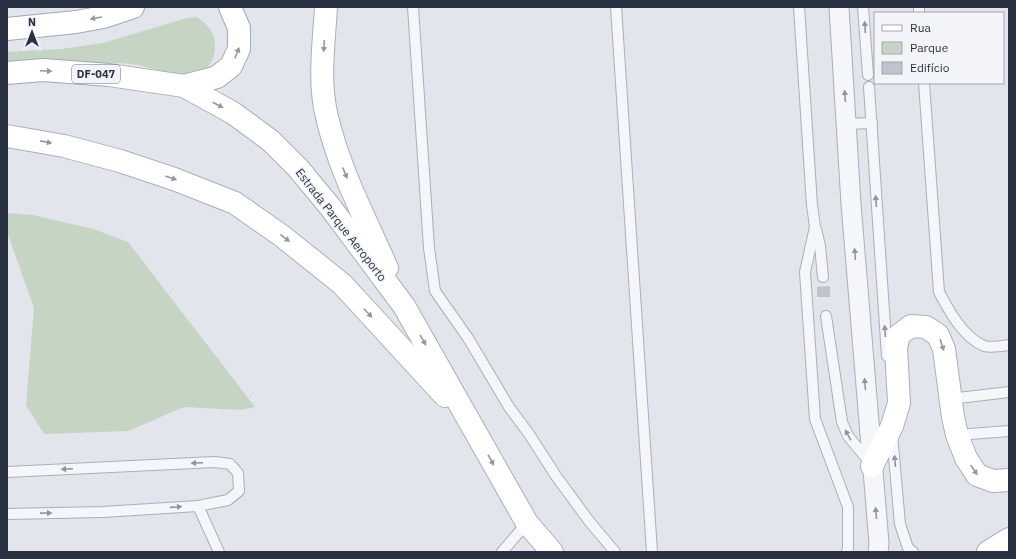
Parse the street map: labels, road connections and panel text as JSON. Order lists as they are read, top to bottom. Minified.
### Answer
{"streets":{"main road":["DF-047","Estrada Parque Aeroporto"]},"legend":["Rua","Parque","Edifício"],"north":"top"}
